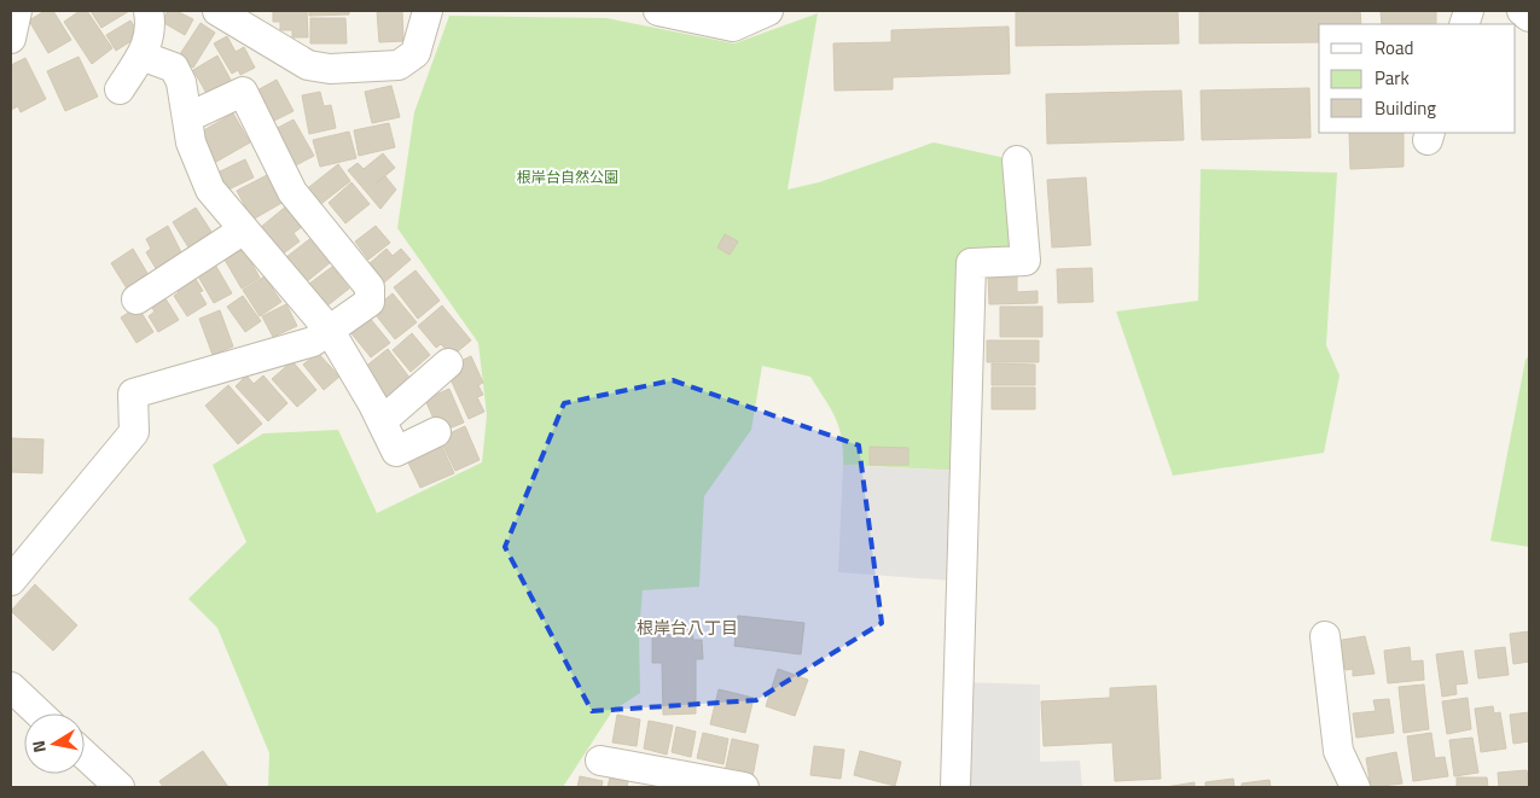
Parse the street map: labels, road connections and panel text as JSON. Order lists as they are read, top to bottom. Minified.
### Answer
{"districts":["根岸台八丁目"],"parks":["根岸台自然公園"],"legend":["Road","Park","Building"],"north":"left"}
